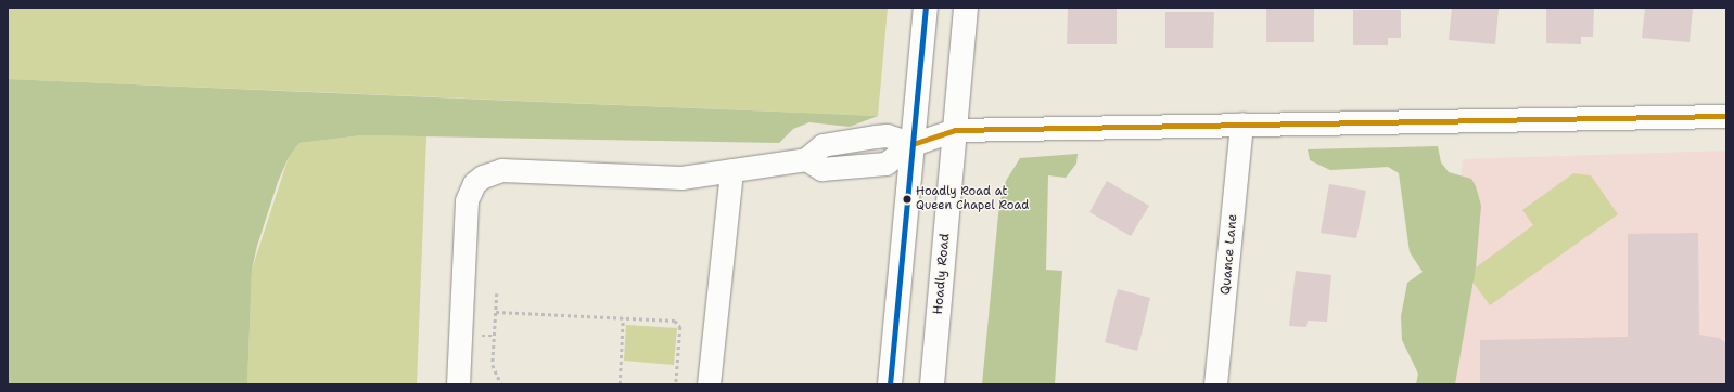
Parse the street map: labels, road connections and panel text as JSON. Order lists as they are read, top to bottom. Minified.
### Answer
{"streets":{"main road":["Hoadly Road"],"street":["Quance Lane"]},"places":["Hoadly Road at Queen Chapel Road"]}
